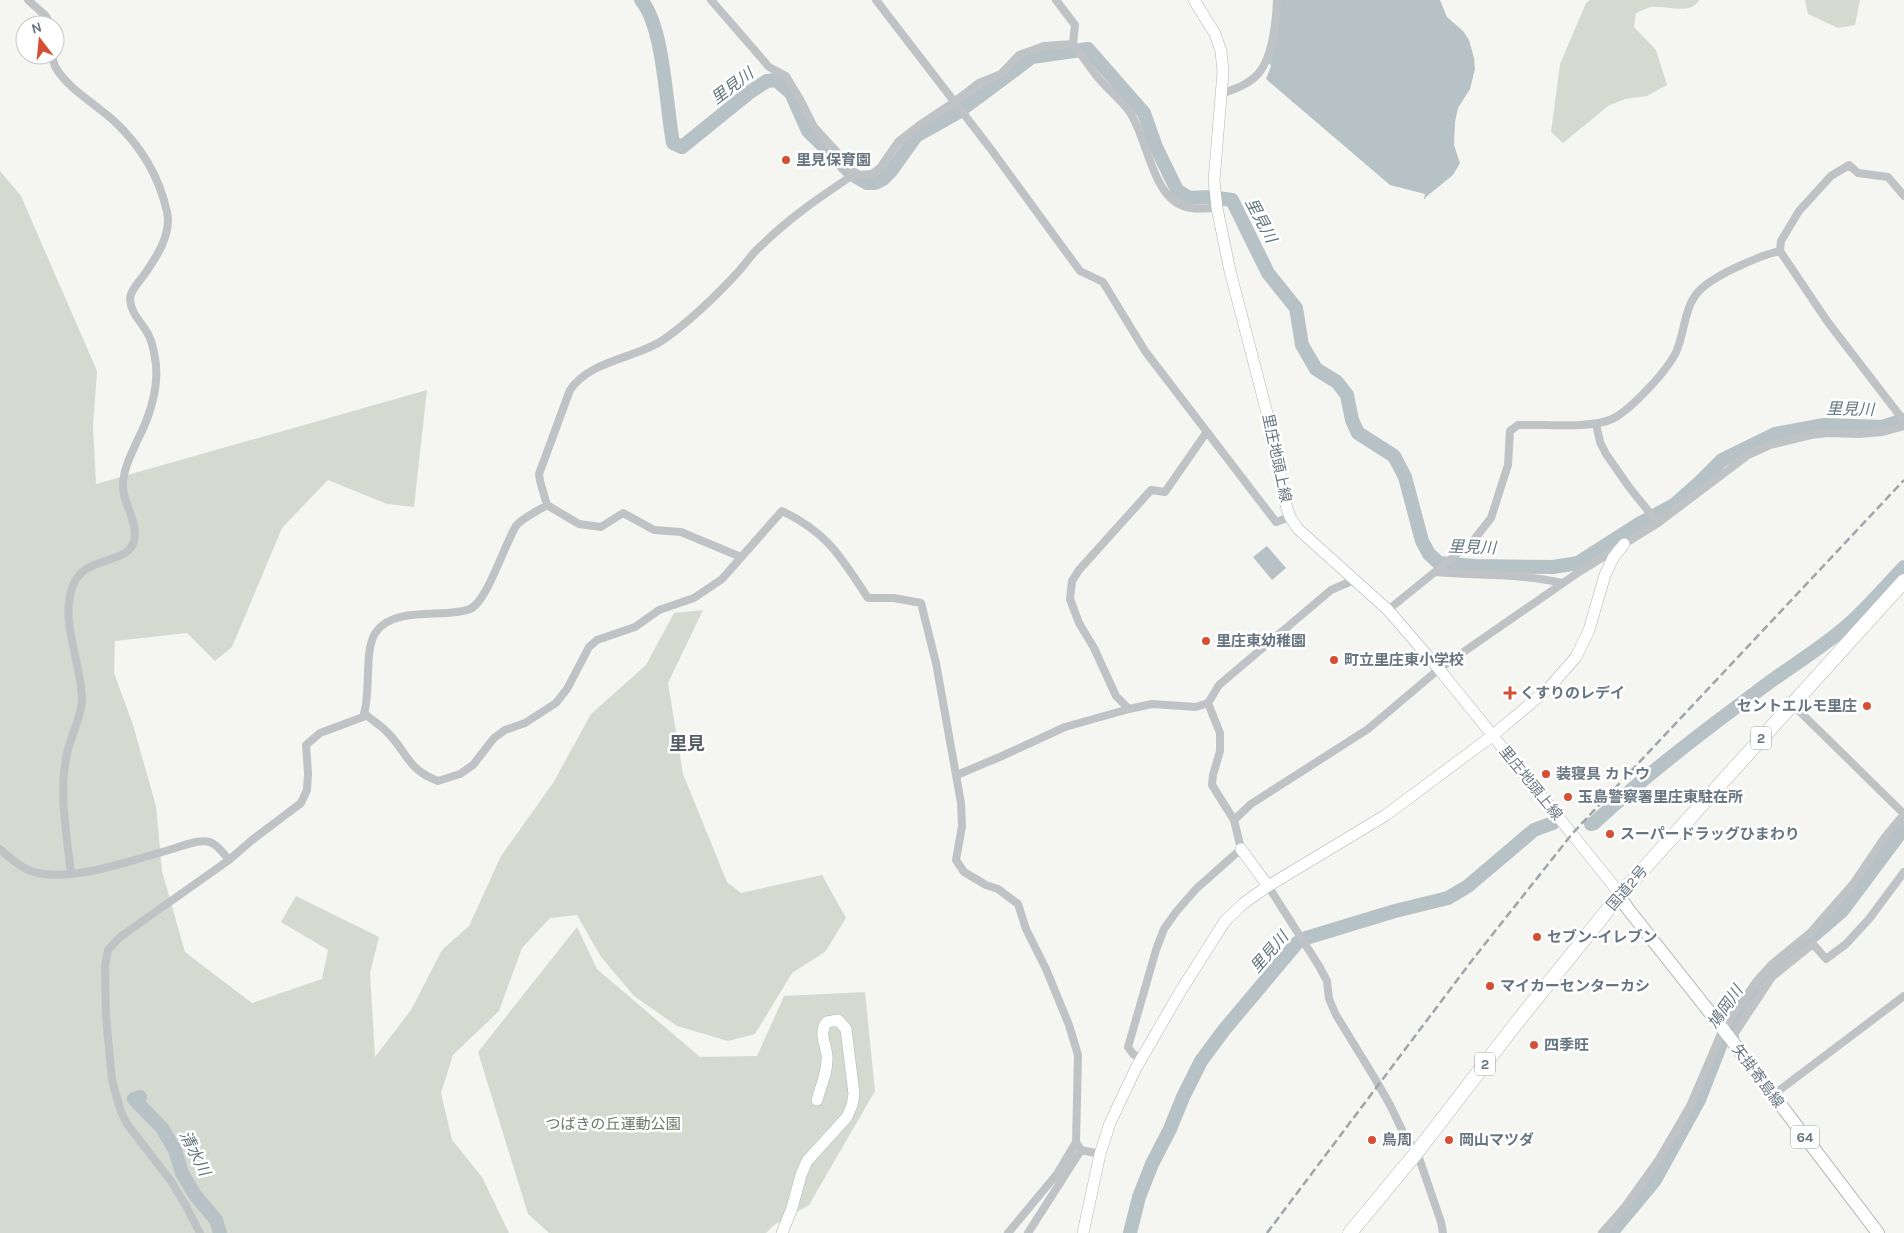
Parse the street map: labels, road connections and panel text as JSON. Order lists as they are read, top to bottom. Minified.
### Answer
{"streets":{"highway":["2","国道2号"],"main road":["矢掛寄島線","64"],"street":["里庄地頭上線"]},"crossings":[["里庄地頭上線","国道2号"],["里庄地頭上線","矢掛寄島線"],["国道2号","矢掛寄島線"]],"districts":["里見"],"water":["里見川","鳩岡川","清水川"],"parks":["つばきの丘運動公園"],"places":{"other":["里見保育園","里庄東幼稚園","町立里庄東小学校","セントエルモ里庄","装寝具 カトウ","玉島警察署里庄東駐在所","スーパードラッグひまわり","セブン-イレブン","マイカーセンターカシ","四季旺","鳥周","岡山マツダ"],"health":["くすりのレデイ"]},"north":"top"}
